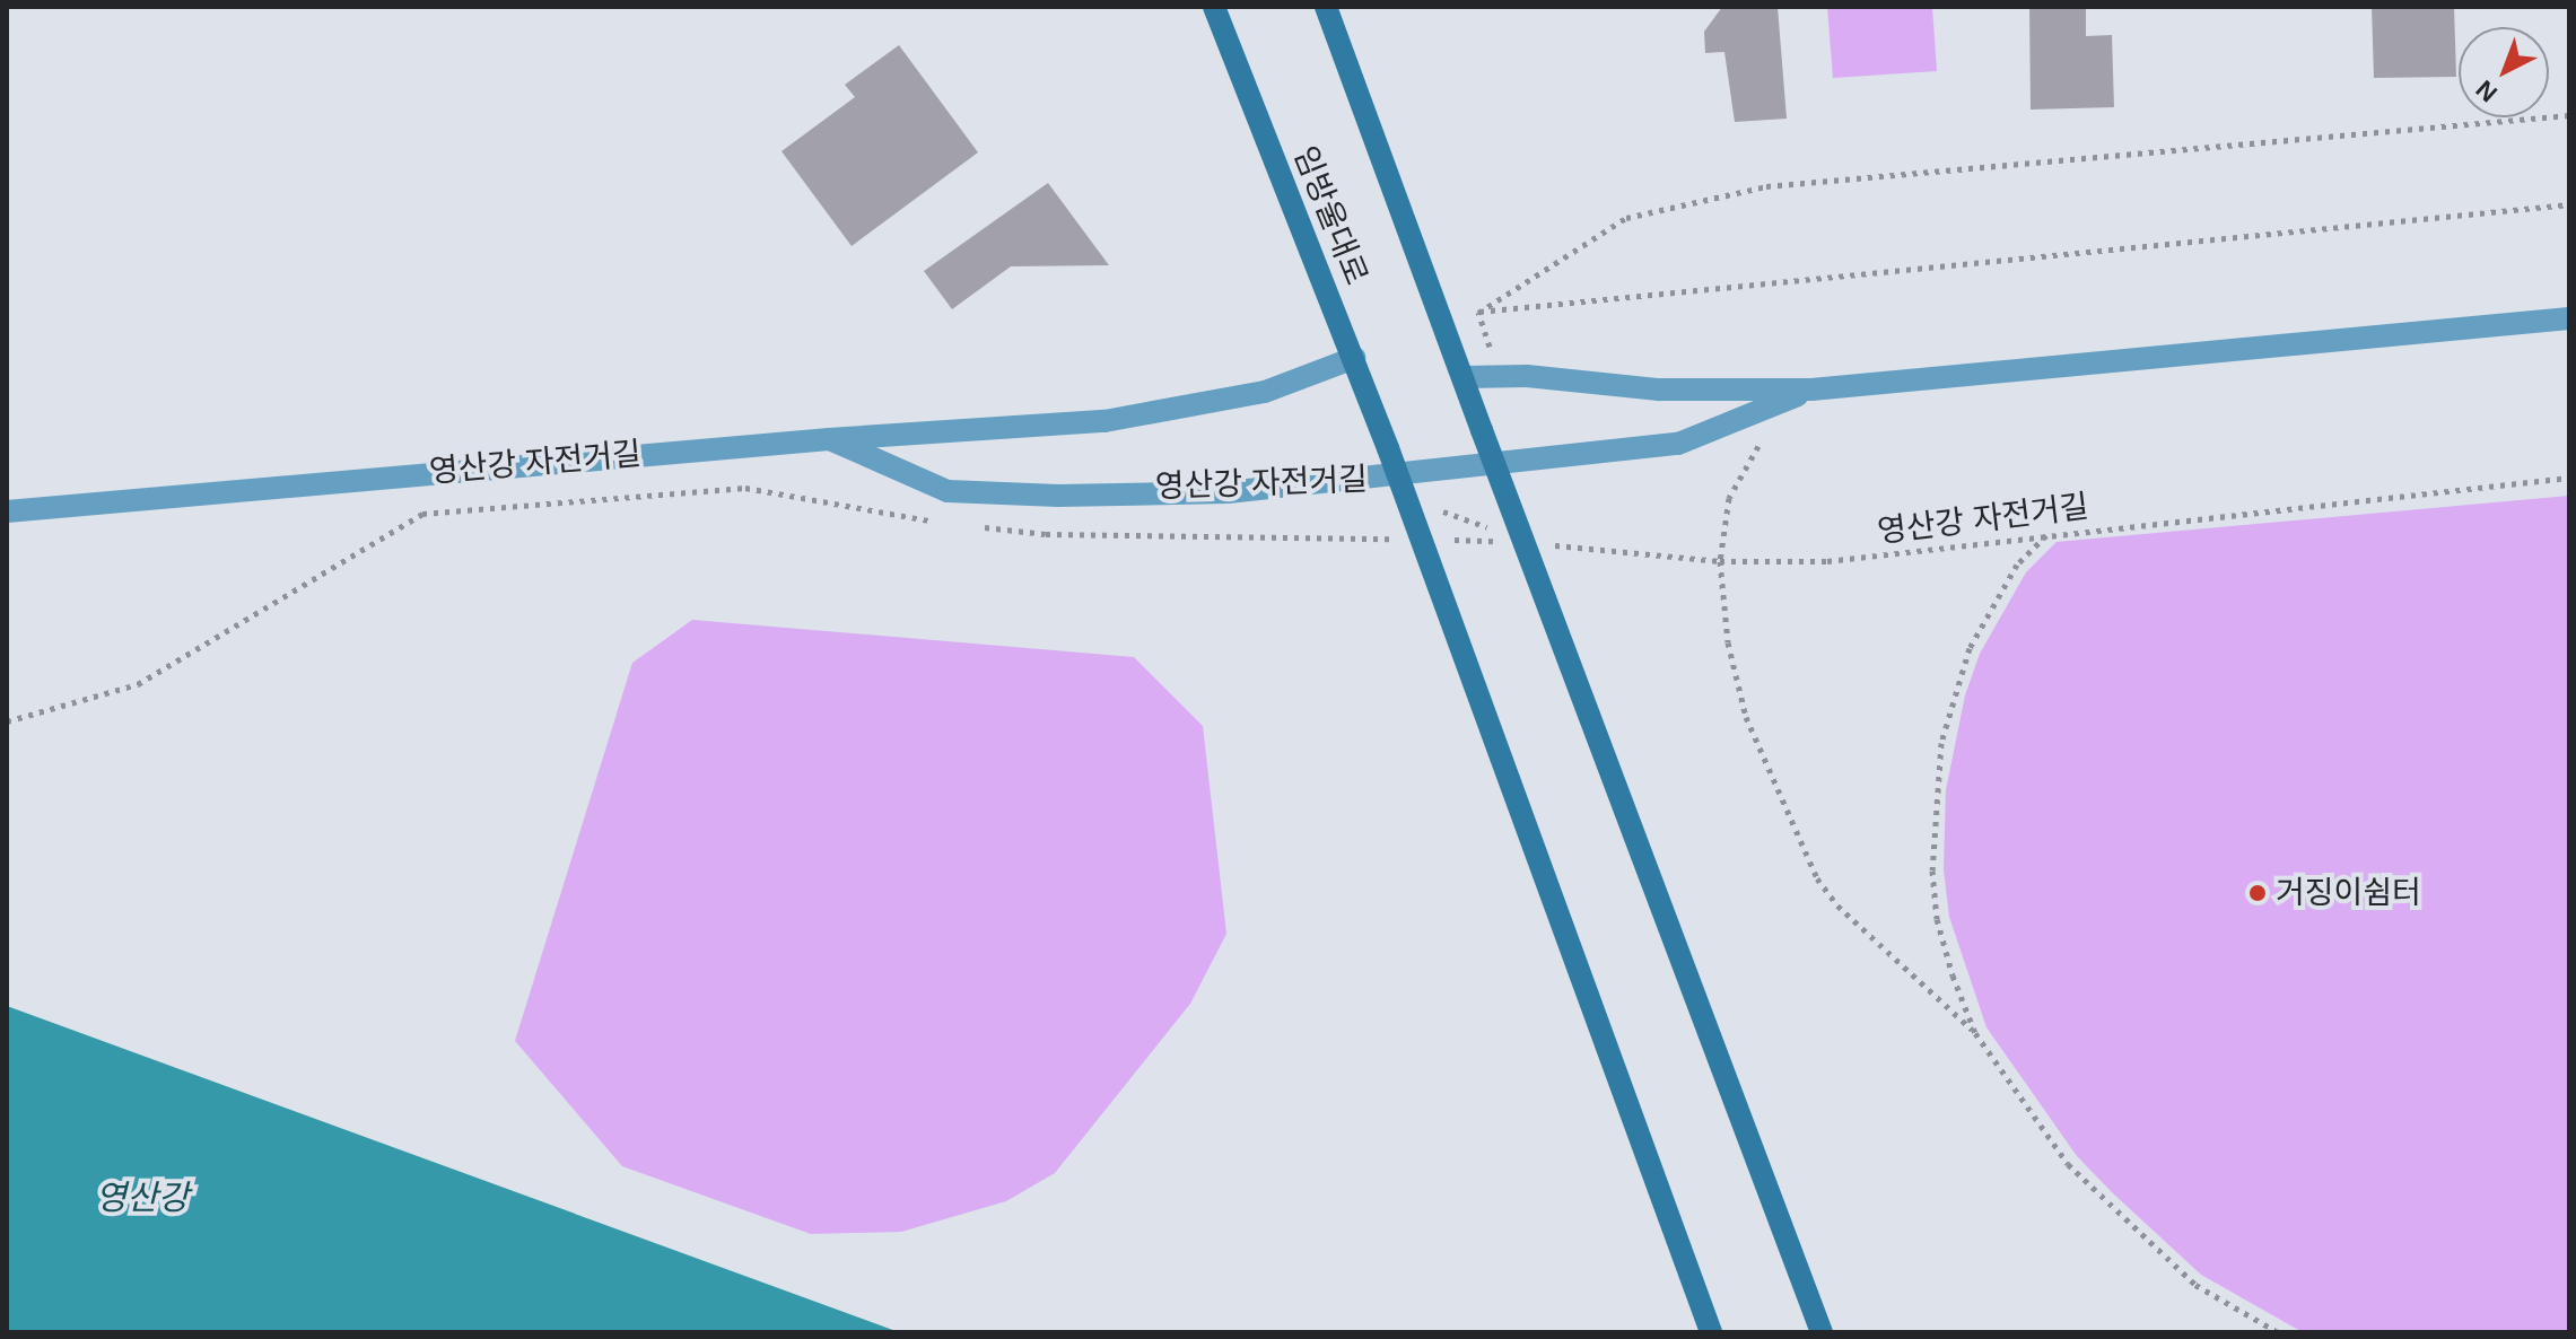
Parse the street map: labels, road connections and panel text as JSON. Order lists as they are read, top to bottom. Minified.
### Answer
{"streets":{"main road":["임방울대로"],"path":["영산강 자전거길"]},"water":["영산강"],"places":["거징이쉼터"],"north":"bottom left"}
